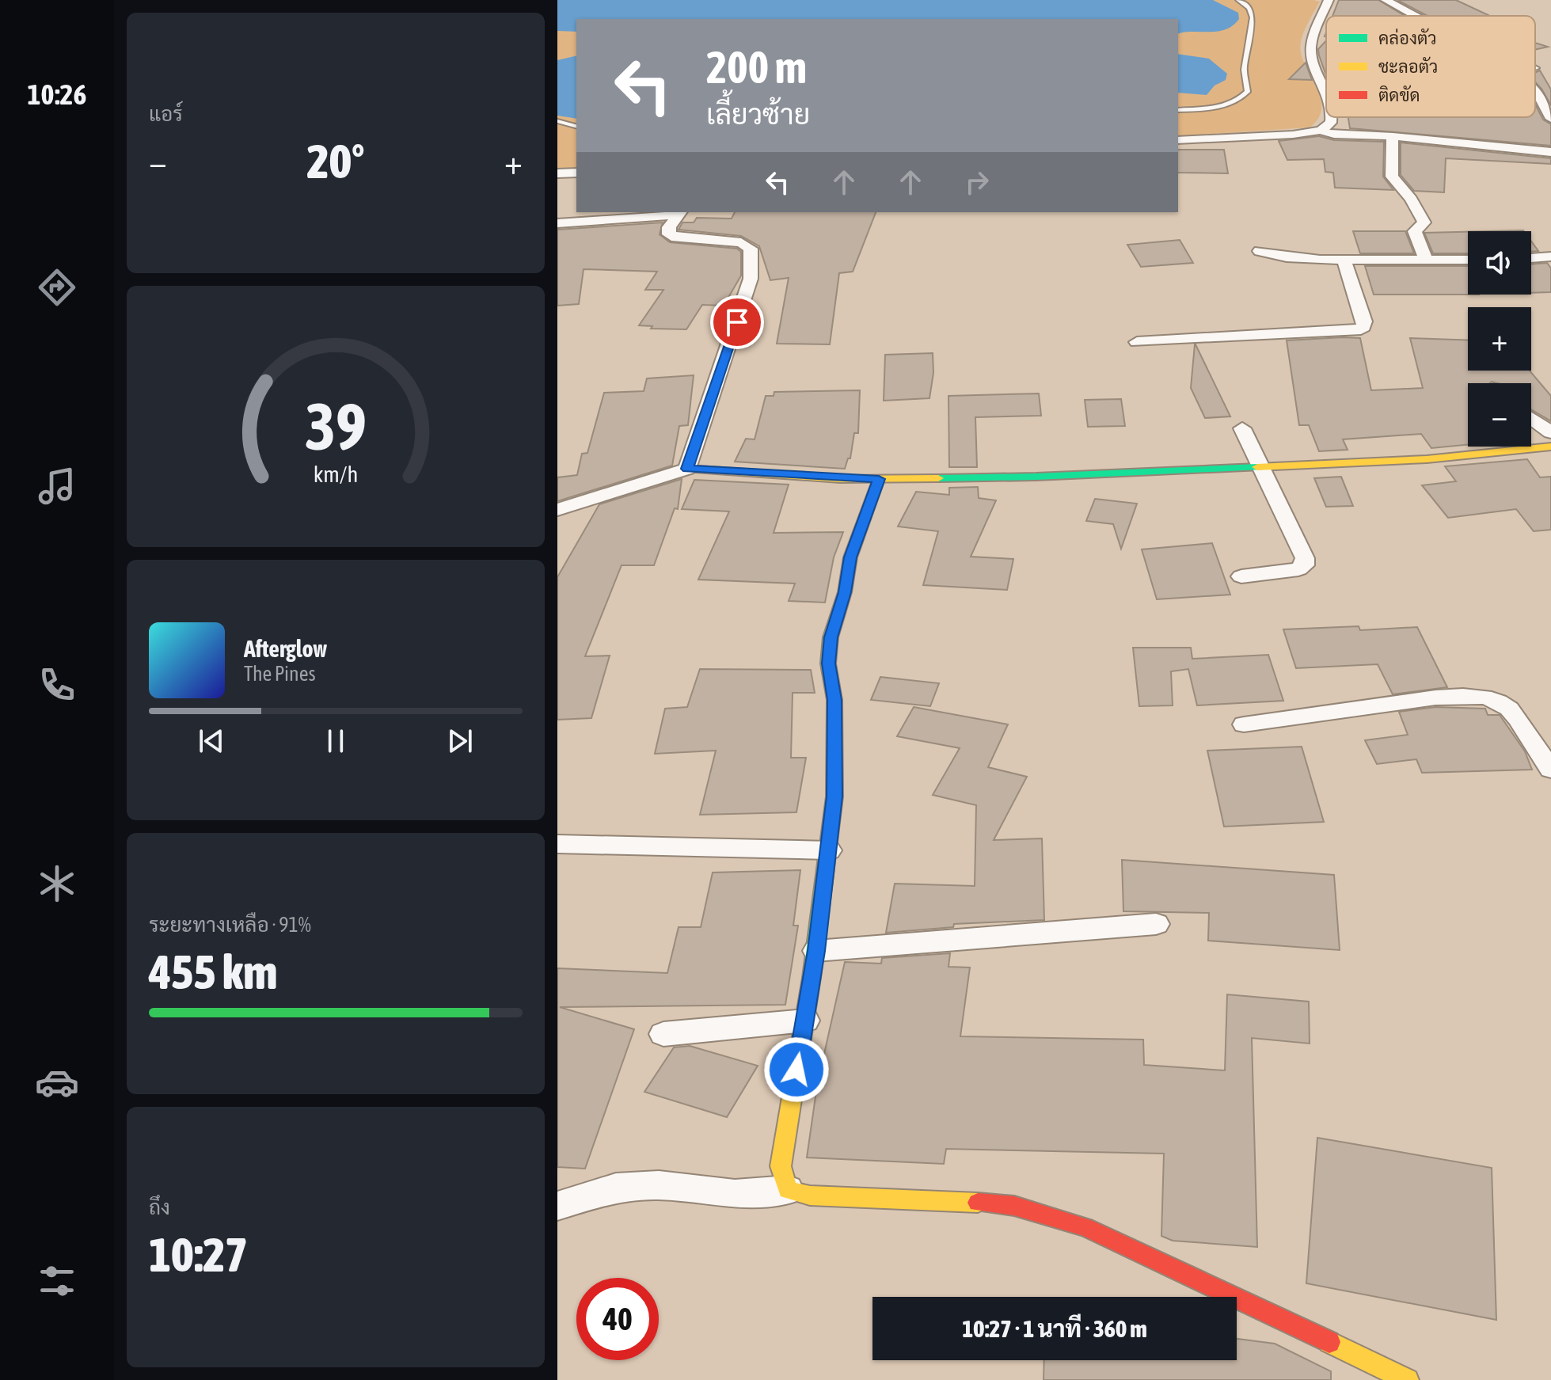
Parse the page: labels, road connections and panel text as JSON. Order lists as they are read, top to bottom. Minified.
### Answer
{"legend":["คล่องตัว","ชะลอตัว","ติดขัด"],"page":{"tabs":"10:26","tile":["แอร์",["ระยะทางเหลือ · 91%","455 km"],["ถึง","10:27"]],"turn":["200 m","เลี้ยวซ้าย"],"heat":["−","20°","+"],"map_buttons":["+","−"],"song":["Afterglow","The Pines"],"limit":"40","trip":"10:27 · 1 นาที · 360 m","gauge":["39","km/h"]}}
